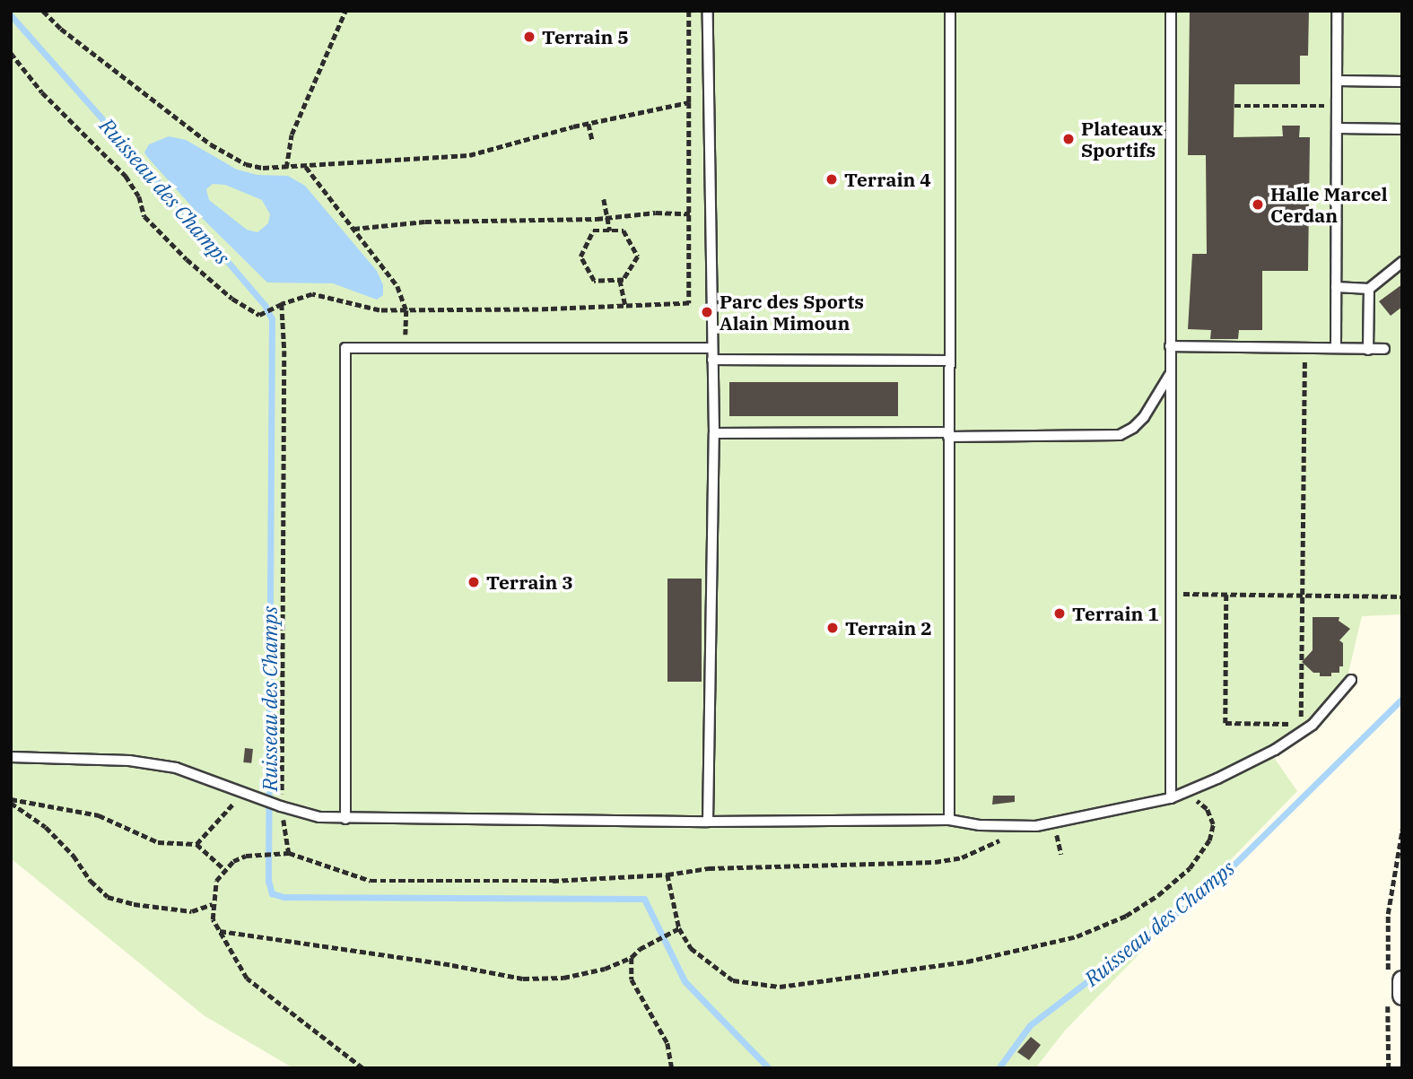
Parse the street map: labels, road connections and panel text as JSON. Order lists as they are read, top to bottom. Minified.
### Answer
{"water":["Ruisseau des Champs"],"places":["Terrain 5","Plateaux Sportifs","Terrain 4","Halle Marcel Cerdan","Parc des Sports Alain Mimoun","Terrain 3","Terrain 1","Terrain 2"]}
